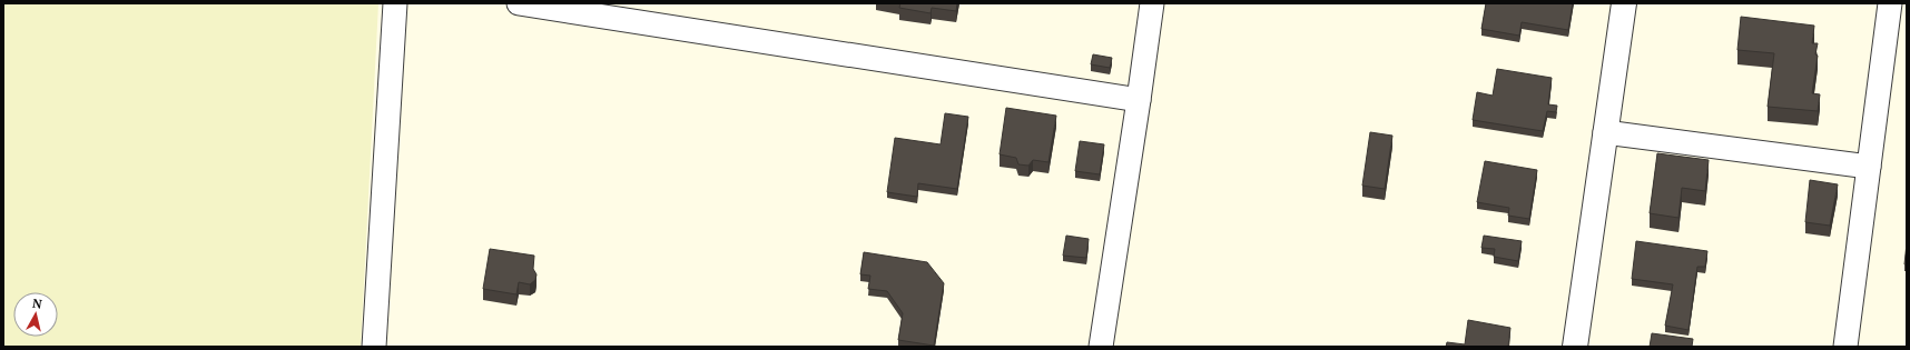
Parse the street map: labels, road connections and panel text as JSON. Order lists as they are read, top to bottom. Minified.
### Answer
{"north":"top"}
